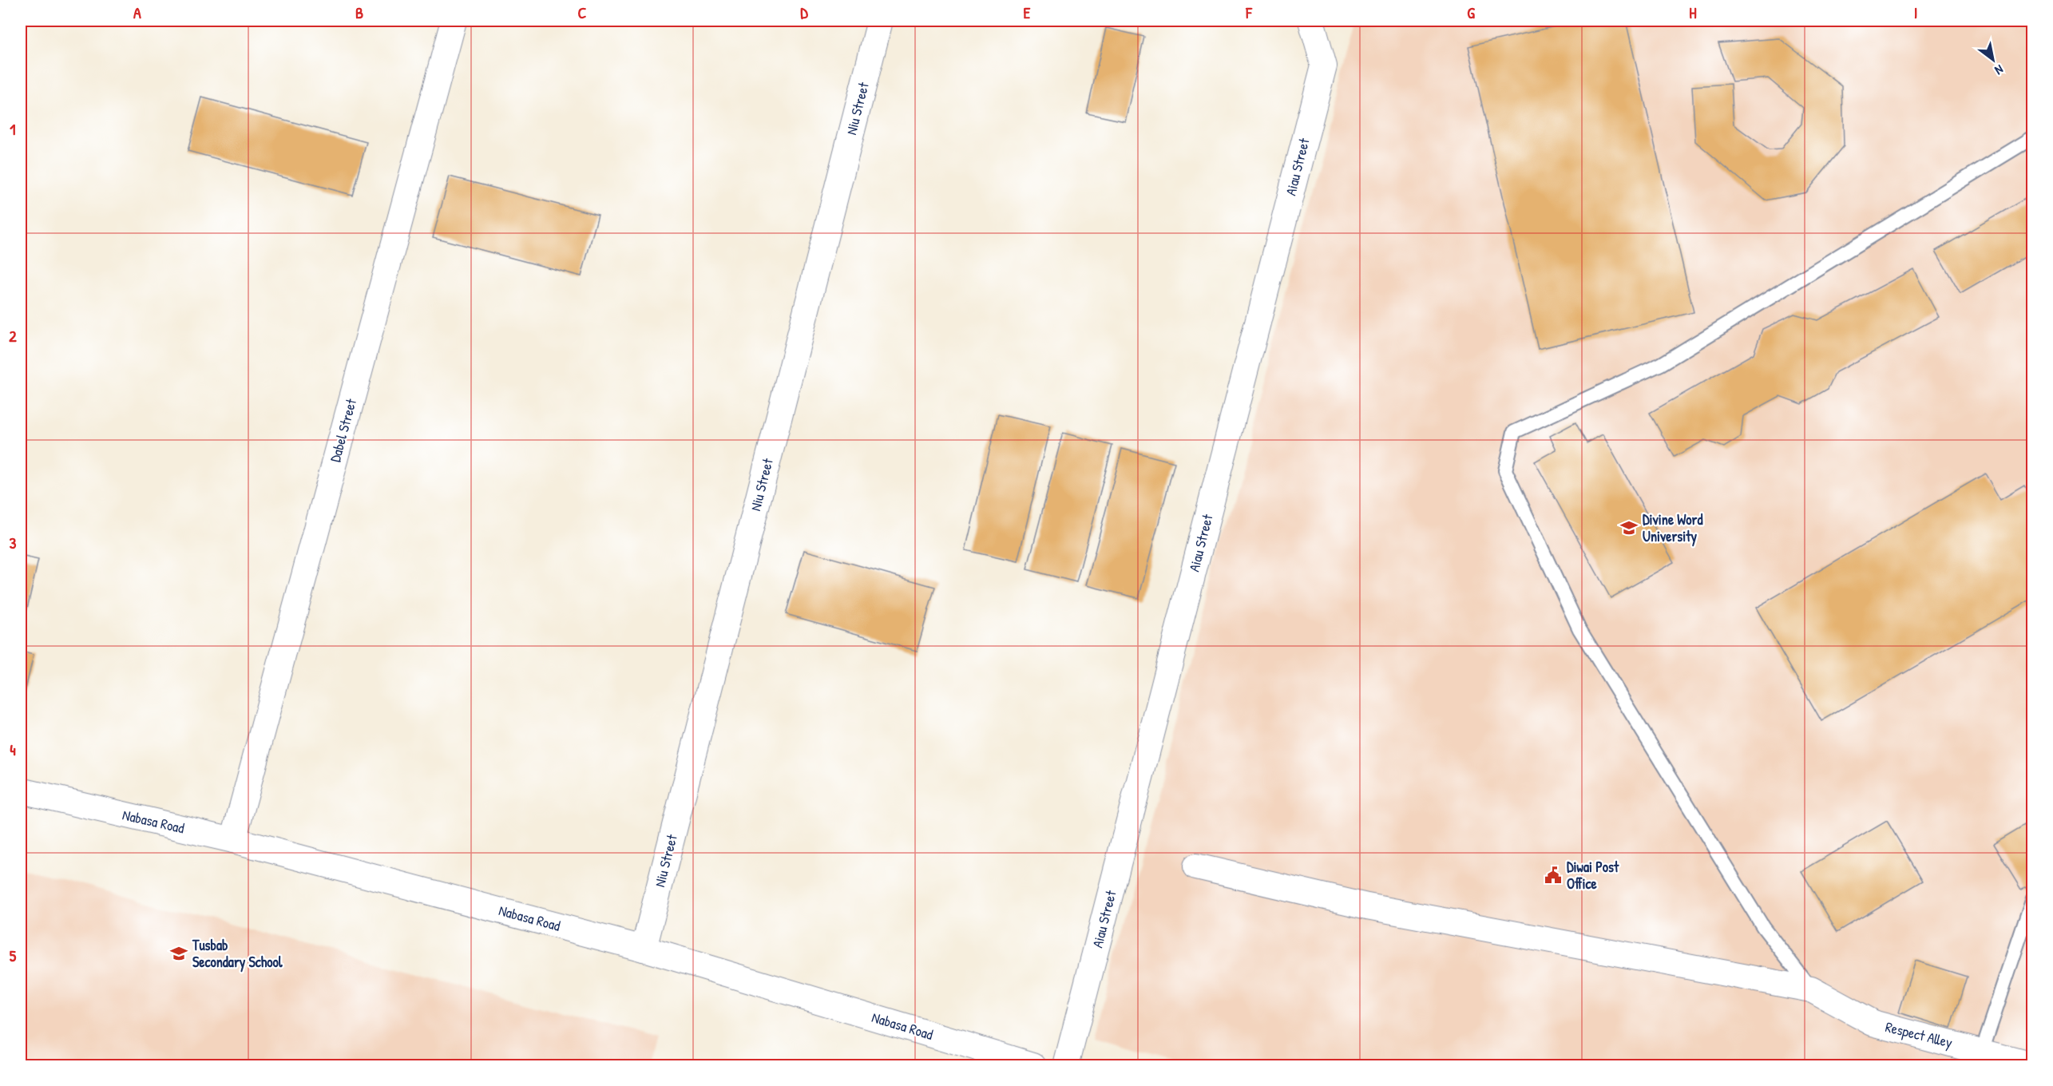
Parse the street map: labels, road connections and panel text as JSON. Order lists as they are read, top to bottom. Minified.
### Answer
{"streets":{"street":["Niu Street","Aiau Street","Dabel Street","Nabasa Road","Respect Alley"]},"crossings":[["Niu Street","Nabasa Road"],["Dabel Street","Nabasa Road"]],"places":{"school or university":["Divine Word University","Tusbab Secondary School"],"public building":["Diwai Post Office"]},"north":"bottom right","grid":{"columns":["A","B","C","D","E","F","G","H","I"],"rows":["1","2","3","4","5"]}}
